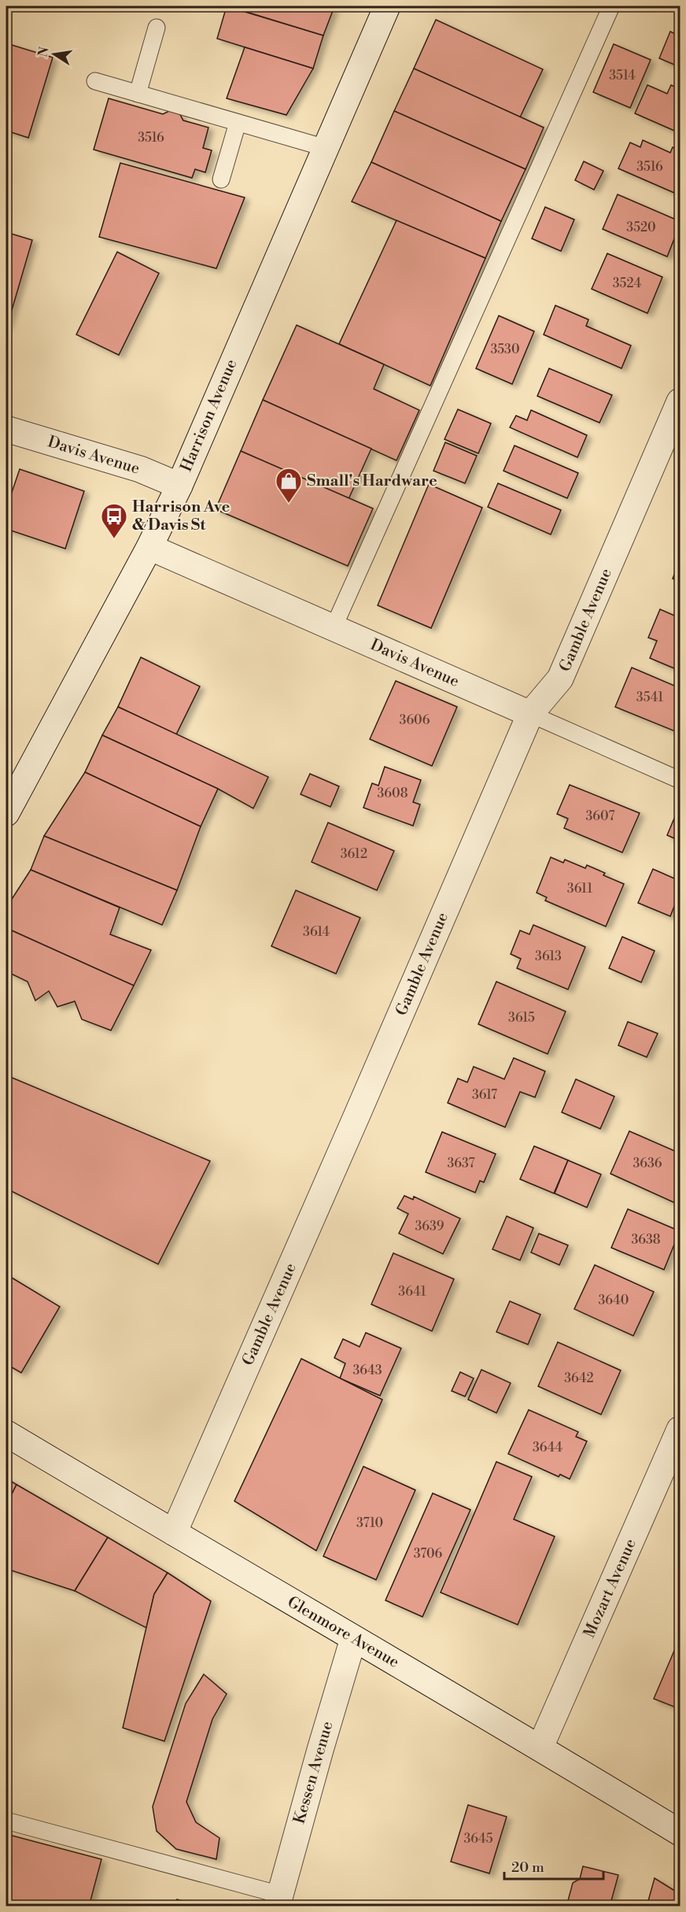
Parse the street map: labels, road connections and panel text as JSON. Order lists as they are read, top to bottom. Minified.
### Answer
{"streets":{"street":["Harrison Avenue","Davis Avenue","Gamble Avenue","Mozart Avenue","Glenmore Avenue","Kessen Avenue"]},"crossings":[["Harrison Avenue","Davis Avenue"],["Davis Avenue","Gamble Avenue"],["Gamble Avenue","Glenmore Avenue"],["Mozart Avenue","Glenmore Avenue"],["Glenmore Avenue","Kessen Avenue"]],"places":{"shop":["Small's Hardware"],"bus stop":["Harrison Ave & Davis St"]},"house_numbers":["3514","3516","3516","3520","3524","3530","3541","3606","3608","3607","3612","3611","3614","3613","3615","3617","3637","3636","3639","3638","3641","3640","3643","3642","3644","3710","3706","3645"],"scale_bar":"20 m","north":"left"}
